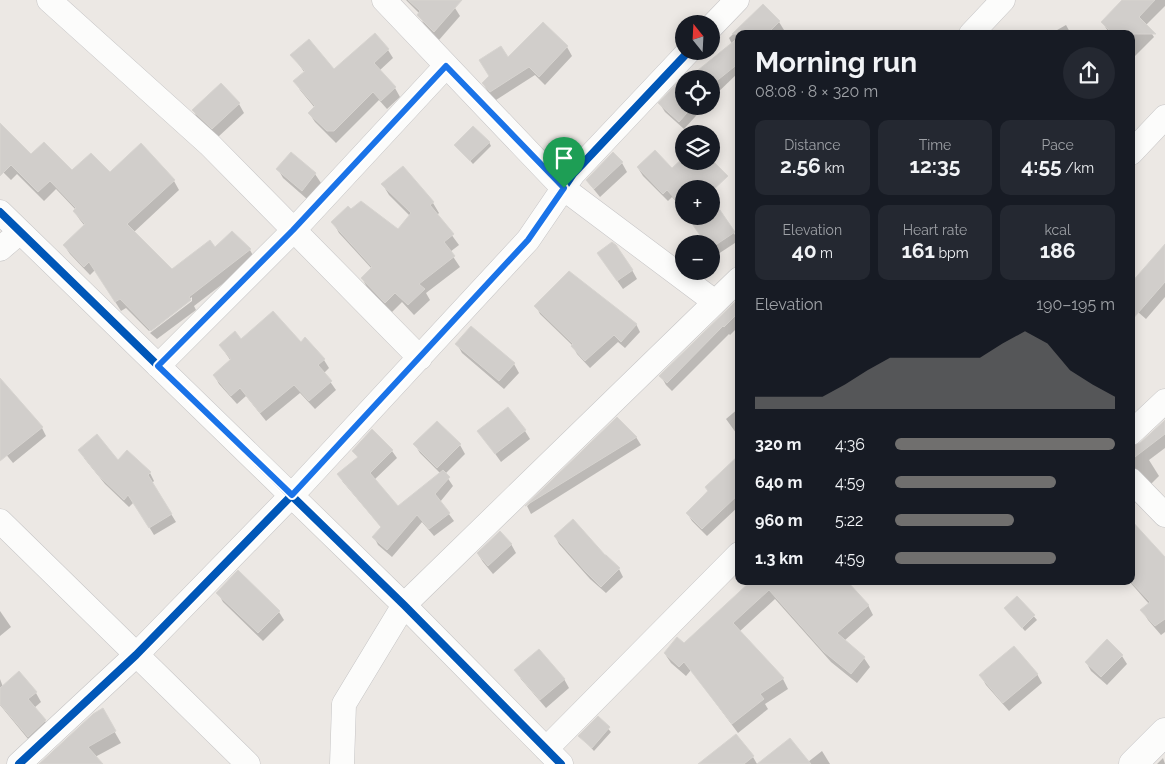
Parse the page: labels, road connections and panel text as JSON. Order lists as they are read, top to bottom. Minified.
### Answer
{"north":"top","page":{"map_buttons":["+","−"],"heading":["Morning run","08:08 · 8 × 320 m"],"stats":[["Distance","2.56 km"],["Time","12:35"],["Pace","4:55 /km"],["Elevation","40 m"],["Heart rate","161 bpm"],["kcal","186"]],"chart":["Elevation","190–195 m"],"list":[{"name":"320 m","note":"4:36"},{"name":"640 m","note":"4:59"},{"name":"960 m","note":"5:22"},{"name":"1.3 km","note":"4:59"}]}}
